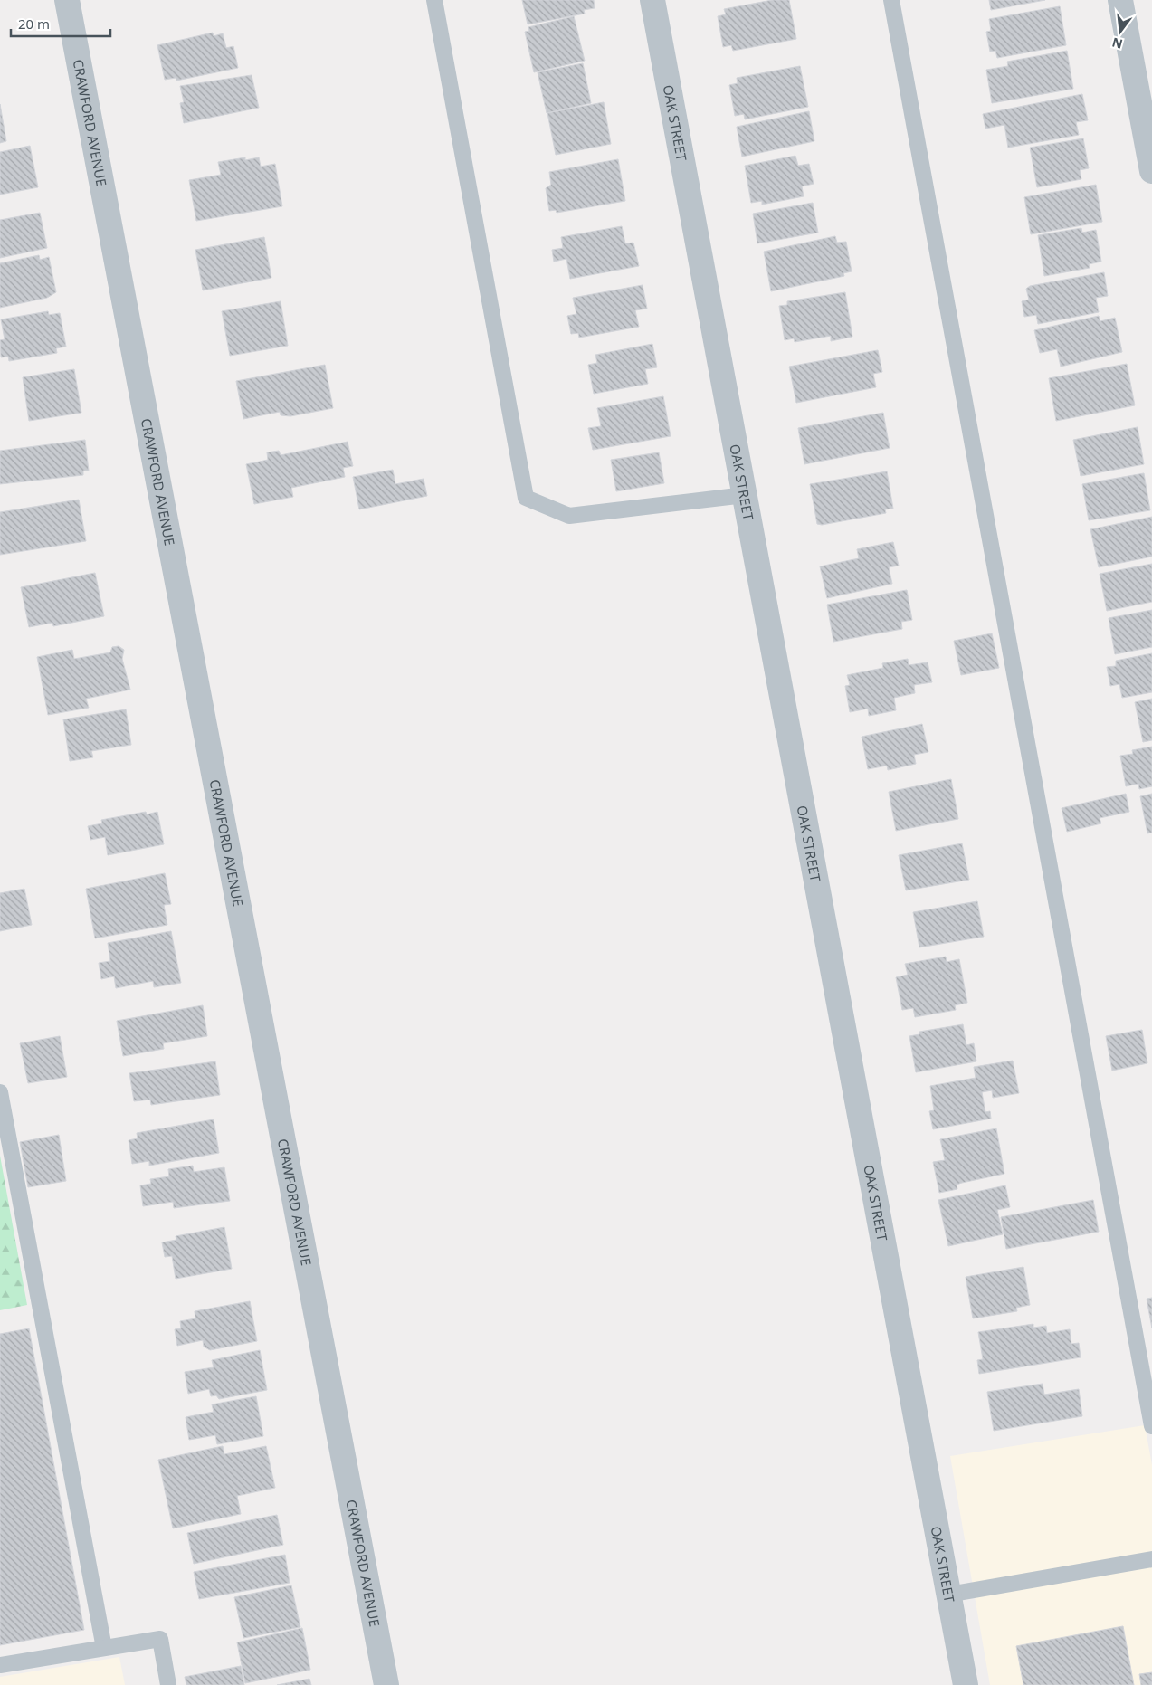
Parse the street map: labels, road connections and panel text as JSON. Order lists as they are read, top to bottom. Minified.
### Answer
{"streets":{"street":["CRAWFORD AVENUE","OAK STREET"]},"scale_bar":"20 m","north":"bottom"}
